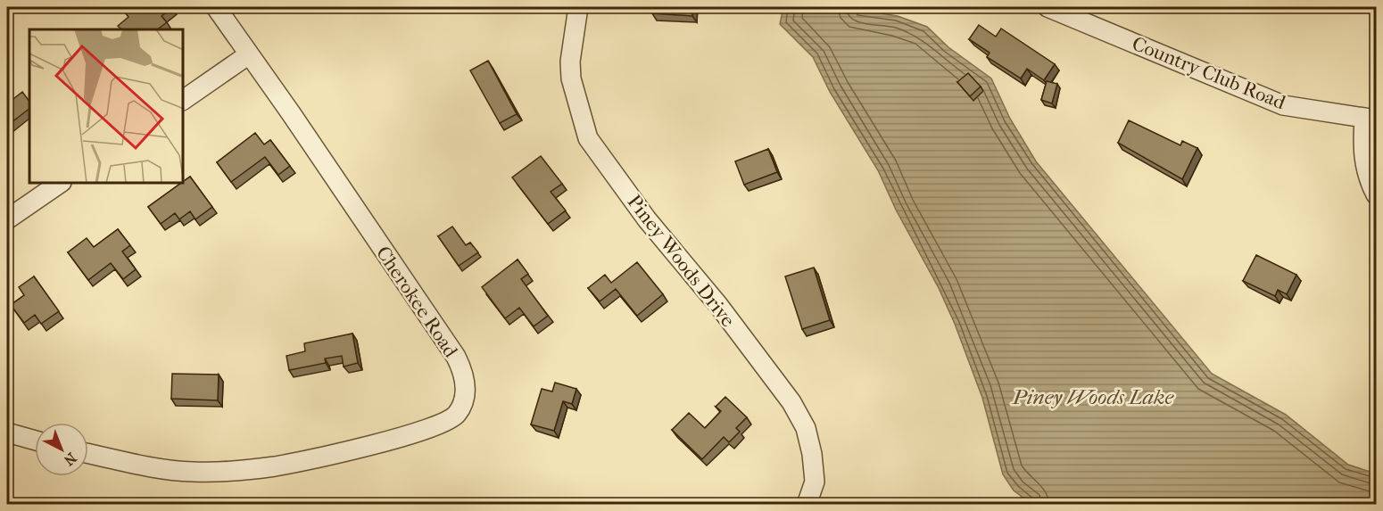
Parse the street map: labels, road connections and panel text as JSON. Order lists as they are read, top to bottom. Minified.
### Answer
{"streets":{"street":["Country Club Road","Piney Woods Drive","Cherokee Road"]},"water":["Piney Woods Lake"],"north":"bottom right"}
